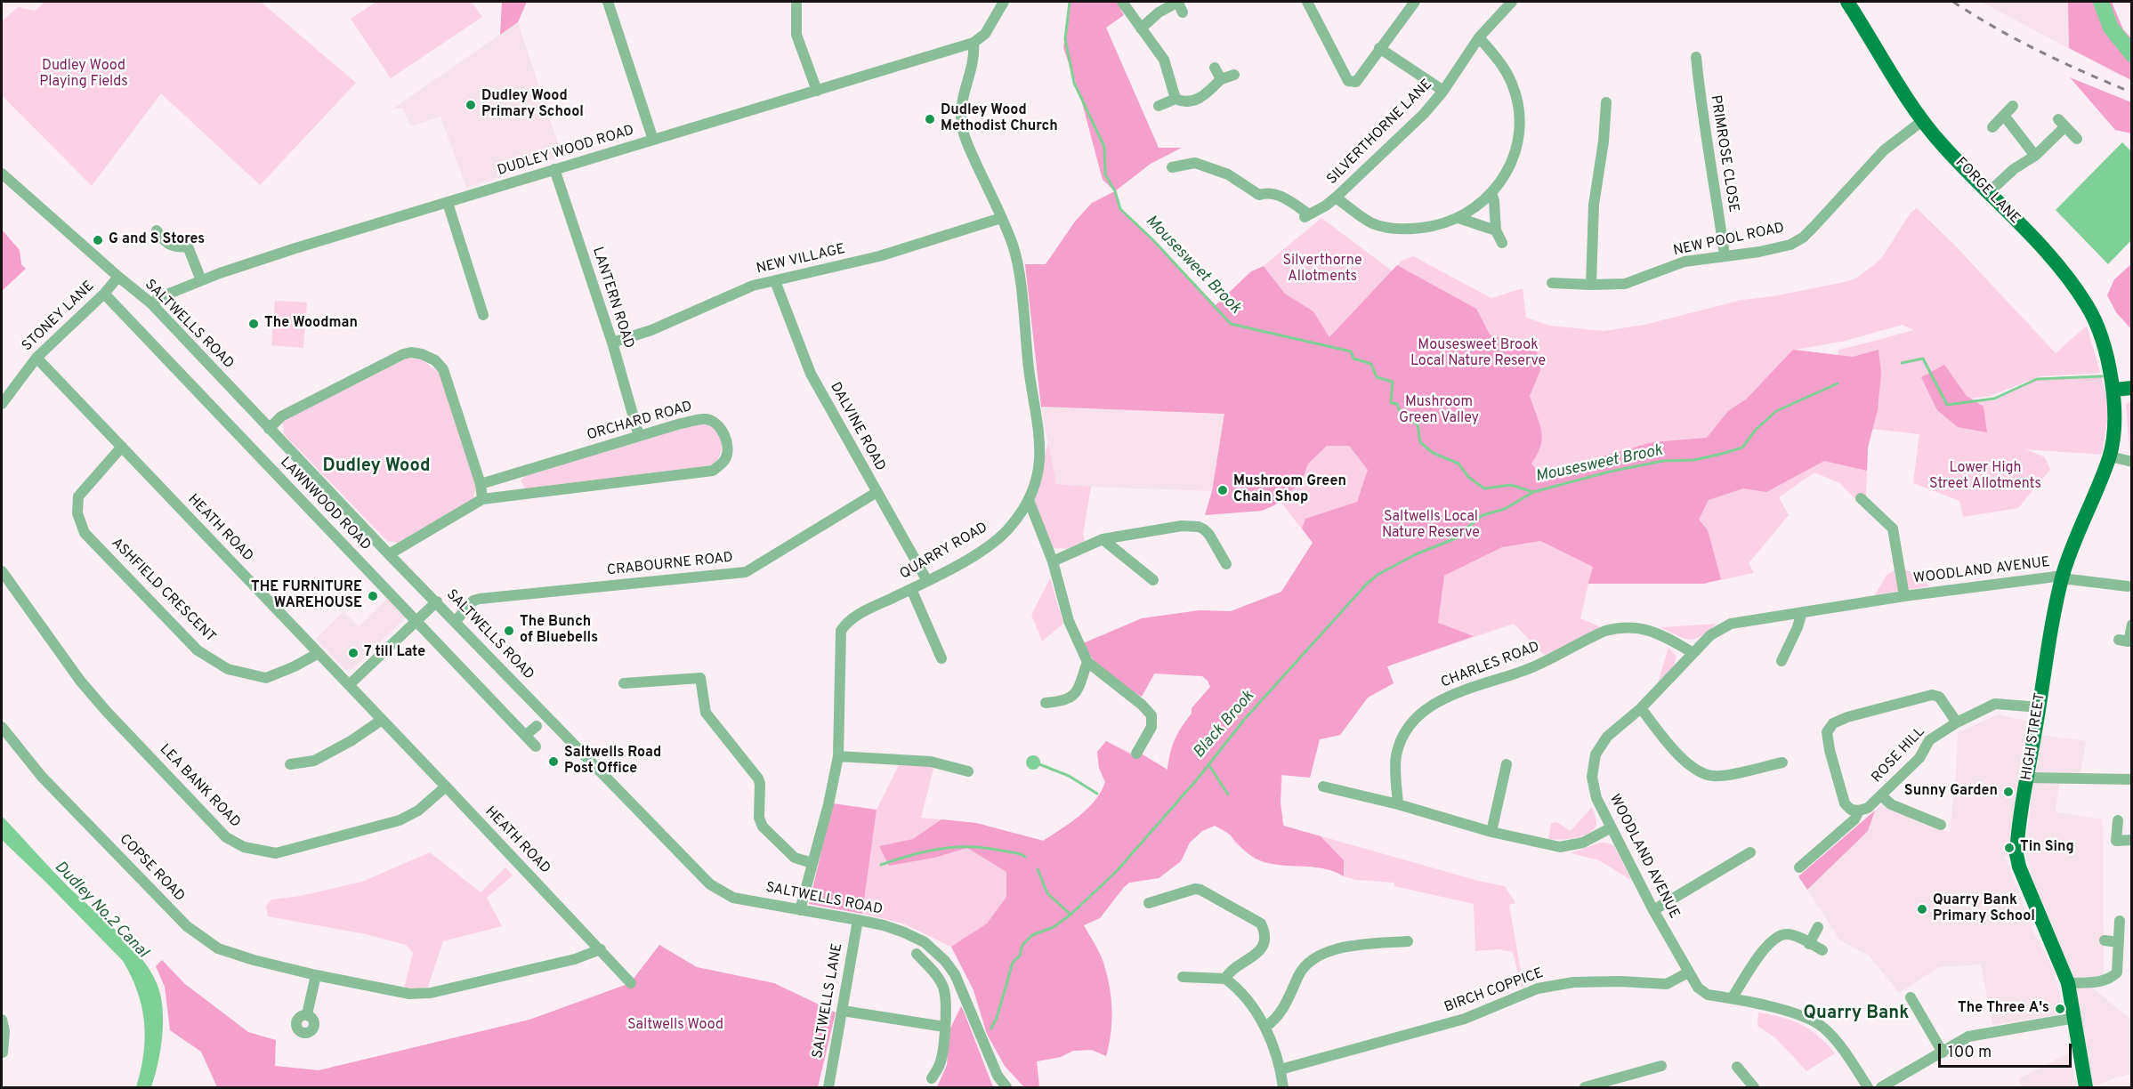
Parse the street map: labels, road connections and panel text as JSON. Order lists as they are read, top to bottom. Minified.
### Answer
{"streets":{"main road":["FORGE LANE","HIGH STREET"],"street":["SILVERTHORNE LANE","DUDLEY WOOD ROAD","PRIMROSE CLOSE","NEW POOL ROAD","NEW VILLAGE","LANTERN ROAD","STONEY LANE","SALTWELLS ROAD","ORCHARD ROAD","DALVINE ROAD","LAWNWOOD ROAD","HEATH ROAD","QUARRY ROAD","CRABOURNE ROAD","WOODLAND AVENUE","ASHFIELD CRESCENT","CHARLES ROAD","ROSE HILL","LEA BANK ROAD","COPSE ROAD","BIRCH COPPICE","SALTWELLS LANE"]},"crossings":[["DUDLEY WOOD ROAD","LANTERN ROAD"],["DUDLEY WOOD ROAD","SALTWELLS ROAD"],["DUDLEY WOOD ROAD","QUARRY ROAD"],["PRIMROSE CLOSE","NEW POOL ROAD"],["FORGE LANE","NEW POOL ROAD"],["FORGE LANE","HIGH STREET"],["NEW VILLAGE","LANTERN ROAD"],["NEW VILLAGE","DALVINE ROAD"],["NEW VILLAGE","QUARRY ROAD"],["LANTERN ROAD","ORCHARD ROAD"],["STONEY LANE","SALTWELLS ROAD"],["STONEY LANE","LAWNWOOD ROAD"],["STONEY LANE","HEATH ROAD"],["SALTWELLS ROAD","ORCHARD ROAD"],["SALTWELLS ROAD","QUARRY ROAD"],["SALTWELLS ROAD","CRABOURNE ROAD"],["SALTWELLS ROAD","SALTWELLS LANE"],["DALVINE ROAD","QUARRY ROAD"],["DALVINE ROAD","CRABOURNE ROAD"],["HEATH ROAD","ASHFIELD CRESCENT"],["HEATH ROAD","LEA BANK ROAD"],["HEATH ROAD","COPSE ROAD"],["WOODLAND AVENUE","CHARLES ROAD"],["WOODLAND AVENUE","HIGH STREET"],["WOODLAND AVENUE","BIRCH COPPICE"],["HIGH STREET","ROSE HILL"]],"districts":["Dudley Wood","Quarry Bank"],"water":["Mousesweet Brook","Black Brook","Dudley No.2 Canal"],"parks":["Dudley Wood Playing Fields","Silverthorne Allotments","Mousesweet Brook Local Nature Reserve","Mushroom Green Valley","Lower High Street Allotments","Saltwells Local Nature Reserve","Saltwells Wood"],"places":["Dudley Wood Primary School","Dudley Wood Methodist Church","G and S Stores","The Woodman","Mushroom Green Chain Shop","THE FURNITURE WAREHOUSE","The Bunch of Bluebells","7 till Late","Saltwells Road Post Office","Sunny Garden","Tin Sing","Quarry Bank Primary School","The Three A's"],"scale_bar":"100 m"}
